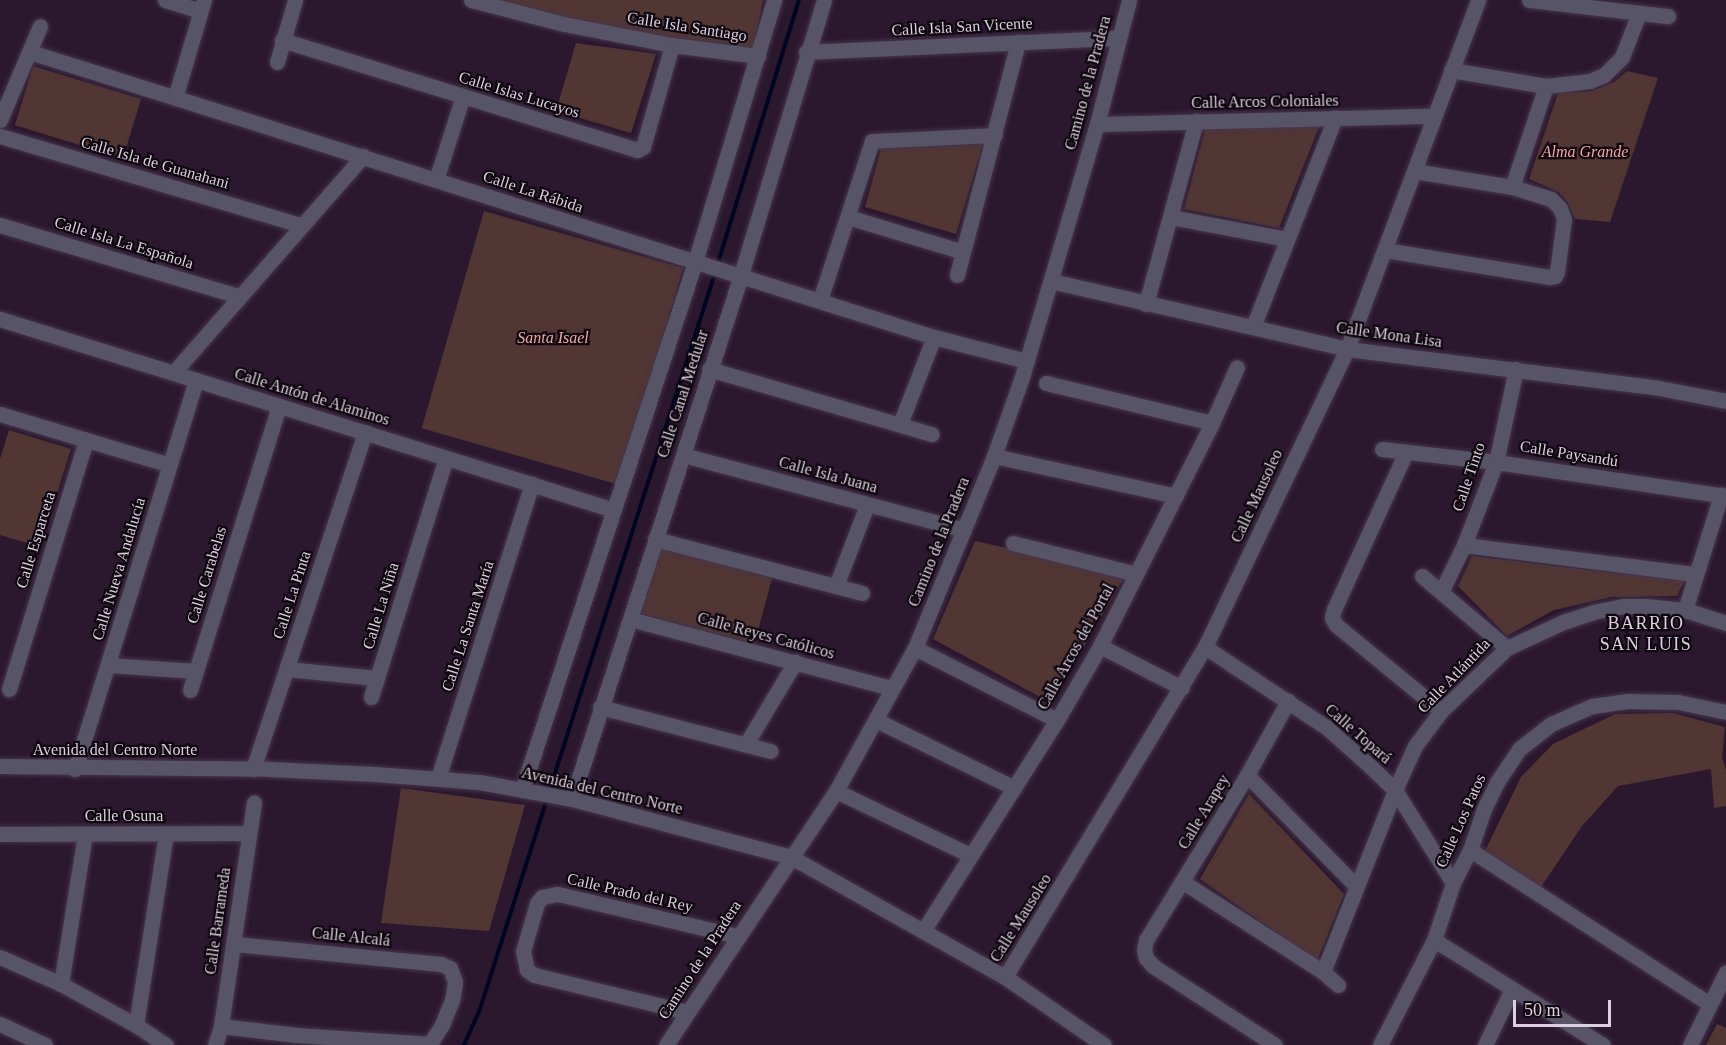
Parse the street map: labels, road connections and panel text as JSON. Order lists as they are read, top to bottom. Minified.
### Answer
{"streets":{"street":["Calle Isla Santiago","Calle Isla San Vicente","Camino de la Pradera","Calle Islas Lucayos","Calle Arcos Coloniales","Calle Isla de Guanahani","Calle La Rábida","Calle Isla La Española","Calle Mona Lisa","Calle Canal Medular","Calle Antón de Alaminos","Calle Paysandú","Calle Isla Juana","Calle Tinto","Calle Mausoleo","Calle Esparceta","Calle Nueva Andalucía","Calle Carabelas","Calle La Pinta","Calle La Niña","Calle La Santa María","Calle Reyes Católicos","Calle Arcos del Portal","Calle Atlántida","Calle Topará","Avenida del Centro Norte","Calle Arapey","Calle Osuna","Calle Los Patos","Calle Prado del Rey","Calle Barrameda","Calle Alcalá"]},"crossings":[["Calle Isla Santiago","Calle Islas Lucayos"],["Calle Isla Santiago","Calle Canal Medular"],["Calle Isla San Vicente","Camino de la Pradera"],["Calle Isla San Vicente","Calle Canal Medular"],["Camino de la Pradera","Calle Arcos Coloniales"],["Camino de la Pradera","Calle La Rábida"],["Camino de la Pradera","Calle Mona Lisa"],["Camino de la Pradera","Calle Isla Juana"],["Camino de la Pradera","Calle Reyes Católicos"],["Camino de la Pradera","Avenida del Centro Norte"],["Camino de la Pradera","Calle Prado del Rey"],["Calle Arcos Coloniales","Calle Mausoleo"],["Calle La Rábida","Calle Canal Medular"],["Calle Mona Lisa","Calle Tinto"],["Calle Mona Lisa","Calle Mausoleo"],["Calle Canal Medular","Calle Antón de Alaminos"],["Calle Canal Medular","Calle Isla Juana"],["Calle Canal Medular","Calle Reyes Católicos"],["Calle Canal Medular","Avenida del Centro Norte"],["Calle Antón de Alaminos","Calle Nueva Andalucía"],["Calle Antón de Alaminos","Calle Carabelas"],["Calle Antón de Alaminos","Calle La Pinta"],["Calle Antón de Alaminos","Calle La Niña"],["Calle Antón de Alaminos","Calle La Santa María"],["Calle Paysandú","Calle Tinto"],["Calle Mausoleo","Calle Topará"],["Calle Mausoleo","Avenida del Centro Norte"],["Calle Nueva Andalucía","Avenida del Centro Norte"],["Calle La Pinta","Avenida del Centro Norte"],["Calle La Santa María","Avenida del Centro Norte"],["Calle Arcos del Portal","Avenida del Centro Norte"],["Calle Atlántida","Calle Topará"],["Calle Topará","Calle Arapey"],["Calle Topará","Calle Los Patos"],["Calle Osuna","Calle Barrameda"],["Calle Barrameda","Calle Alcalá"]],"districts":["BARRIO SAN LUIS"],"parks":["Alma Grande","Santa Isael"],"scale_bar":"50 m"}
